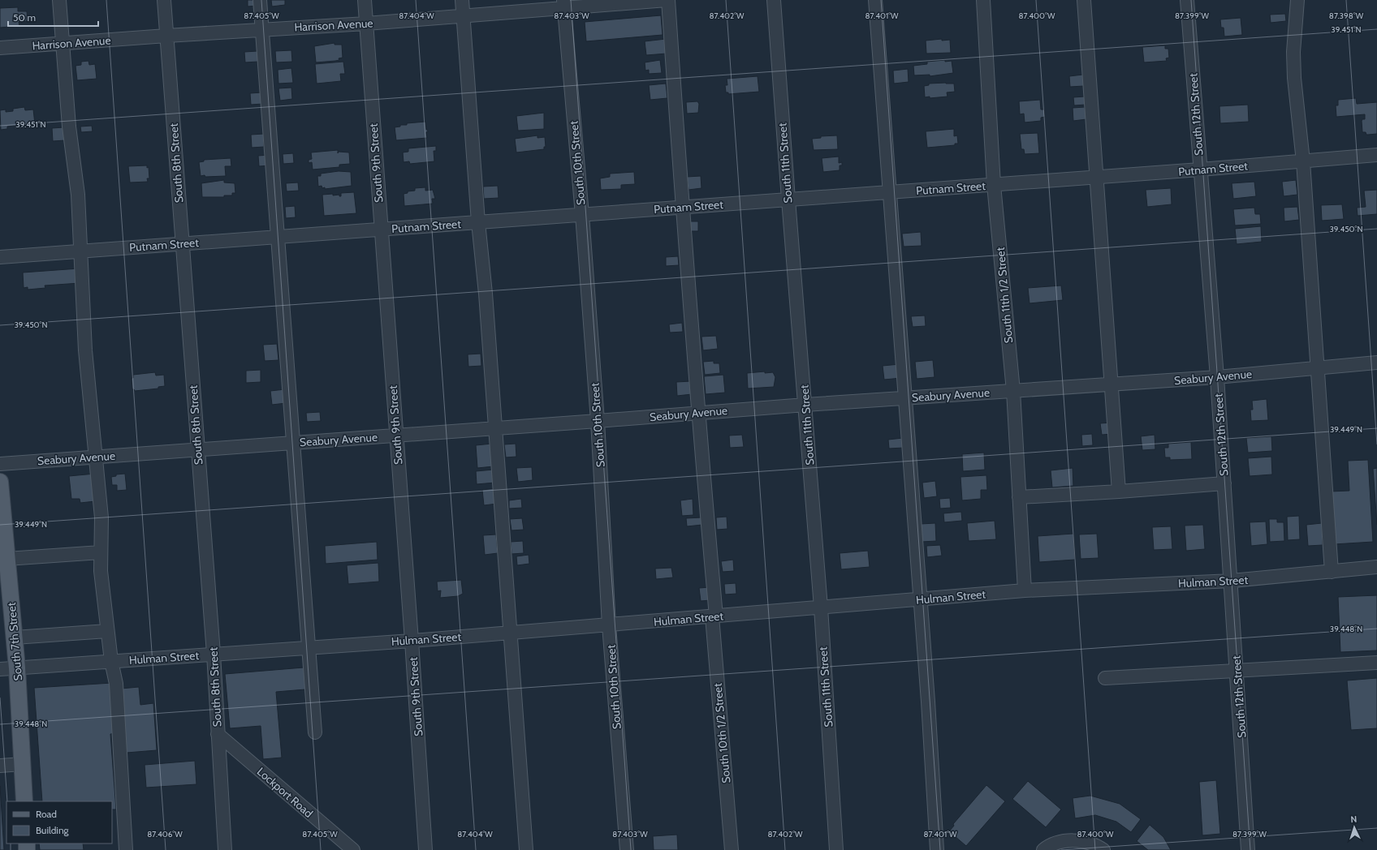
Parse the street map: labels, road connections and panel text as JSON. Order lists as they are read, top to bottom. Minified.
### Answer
{"streets":{"main road":["South 7th Street"],"street":["Harrison Avenue","South 12th Street","South 8th Street","South 9th Street","South 10th Street","South 11th Street","Putnam Street","South 11th 1/2 Street","Seabury Avenue","Hulman Street","South 10th 1/2 Street","Lockport Road"]},"crossings":[["Harrison Avenue","South 8th Street"],["Harrison Avenue","South 9th Street"],["Harrison Avenue","South 10th Street"],["Harrison Avenue","South 10th 1/2 Street"],["South 12th Street","Putnam Street"],["South 12th Street","Seabury Avenue"],["South 12th Street","Hulman Street"],["South 8th Street","Putnam Street"],["South 8th Street","Seabury Avenue"],["South 8th Street","Hulman Street"],["South 8th Street","Lockport Road"],["South 9th Street","Putnam Street"],["South 9th Street","Seabury Avenue"],["South 9th Street","Hulman Street"],["South 10th Street","Putnam Street"],["South 10th Street","Seabury Avenue"],["South 10th Street","Hulman Street"],["South 11th Street","Putnam Street"],["South 11th Street","Seabury Avenue"],["South 11th Street","Hulman Street"],["Putnam Street","South 11th 1/2 Street"],["Putnam Street","South 10th 1/2 Street"],["South 11th 1/2 Street","Seabury Avenue"],["South 11th 1/2 Street","Hulman Street"],["Seabury Avenue","South 10th 1/2 Street"],["Hulman Street","South 7th Street"],["Hulman Street","South 10th 1/2 Street"]],"legend":["Road","Building"],"scale_bar":"50 m","north":"top","coordinates":["87.405°W","87.404°W","87.403°W","87.402°W","87.401°W","87.400°W","87.399°W","87.398°W","39.451°N","39.450°N","39.449°N","39.448°N","87.406°W"]}
